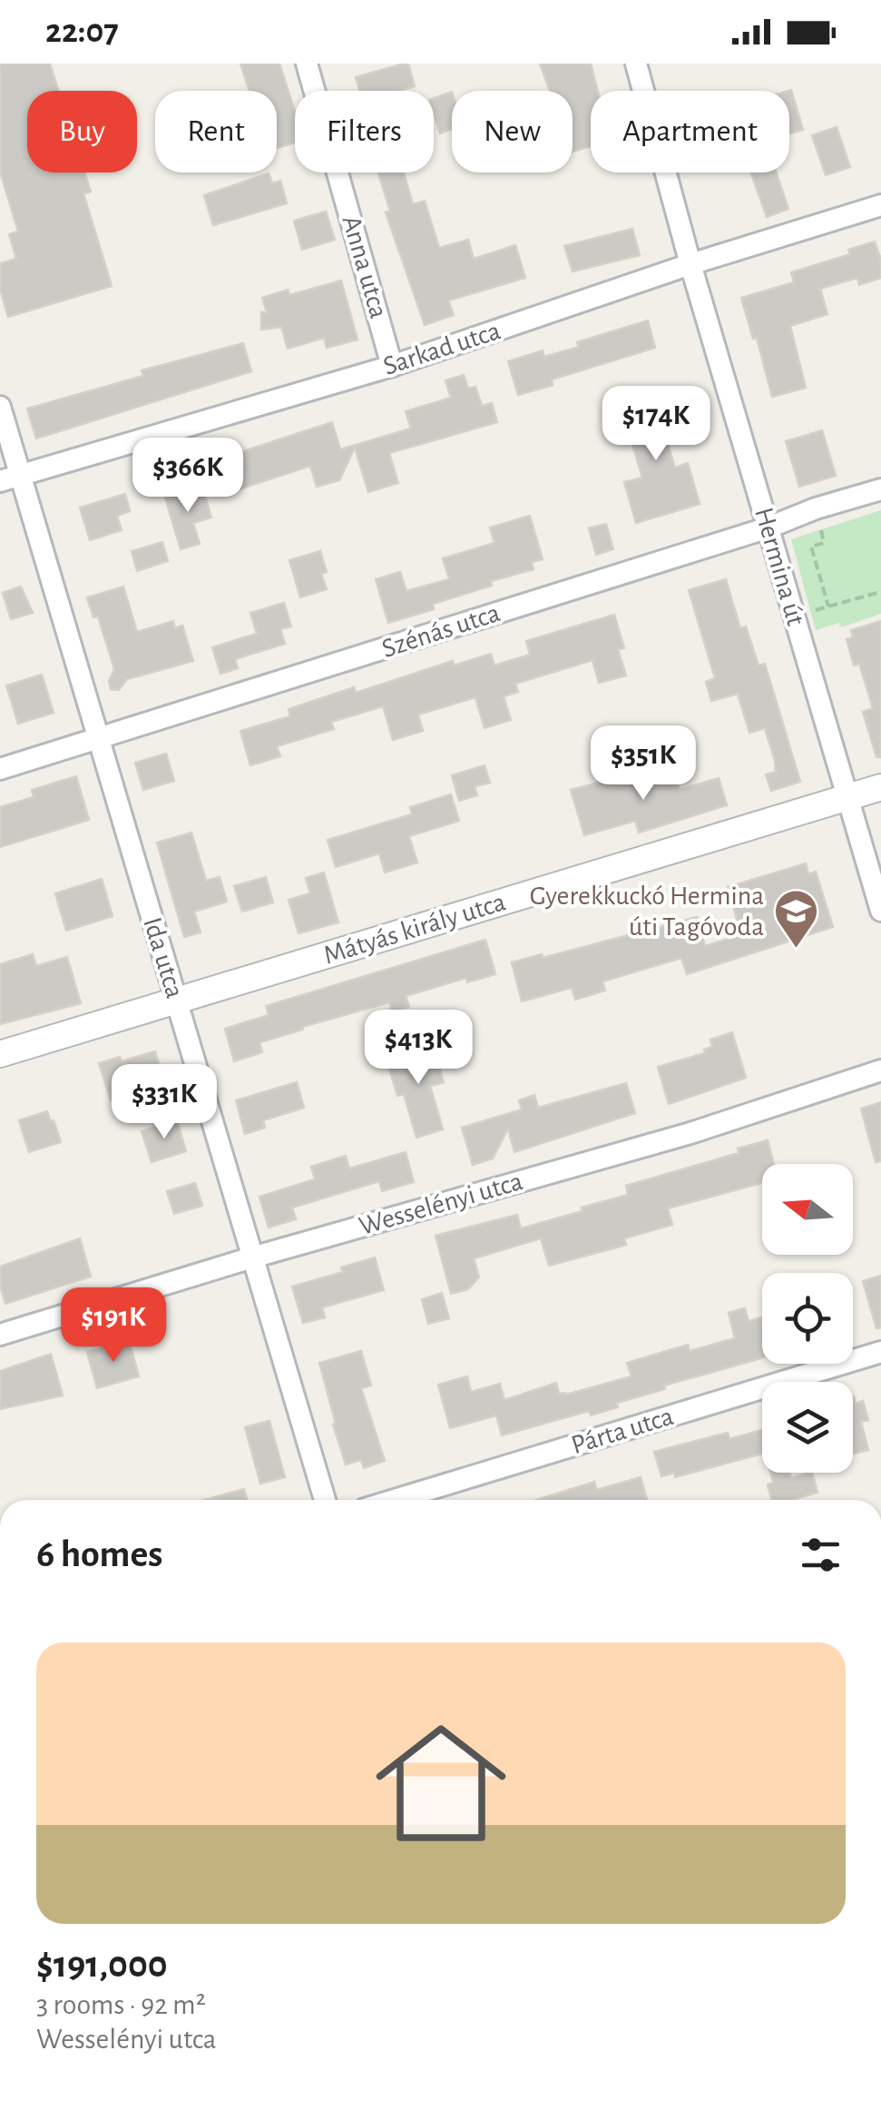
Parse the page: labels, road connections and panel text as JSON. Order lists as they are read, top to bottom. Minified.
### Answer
{"streets":{"street":["Anna utca","Sarkad utca","Hermina út","Szénás utca","Mátyás király utca","Ida utca","Wesselényi utca","Párta utca"]},"crossings":[["Anna utca","Sarkad utca"],["Sarkad utca","Hermina út"],["Sarkad utca","Ida utca"],["Hermina út","Szénás utca"],["Hermina út","Mátyás király utca"],["Szénás utca","Ida utca"],["Mátyás király utca","Ida utca"],["Ida utca","Wesselényi utca"]],"places":{"school or university":["Gyerekkuckó Hermina úti Tagóvoda"]},"north":"left","page":{"status":"22:07","chip":["Buy","Rent","Filters","New","Apartment"],"price":["$174K","$366K","$351K","$413K","$331K","$191K"],"heading":"6 homes","list":[{"name":"$191,000","note":"3 rooms · 92 m² · Wesselényi utca"}]}}
